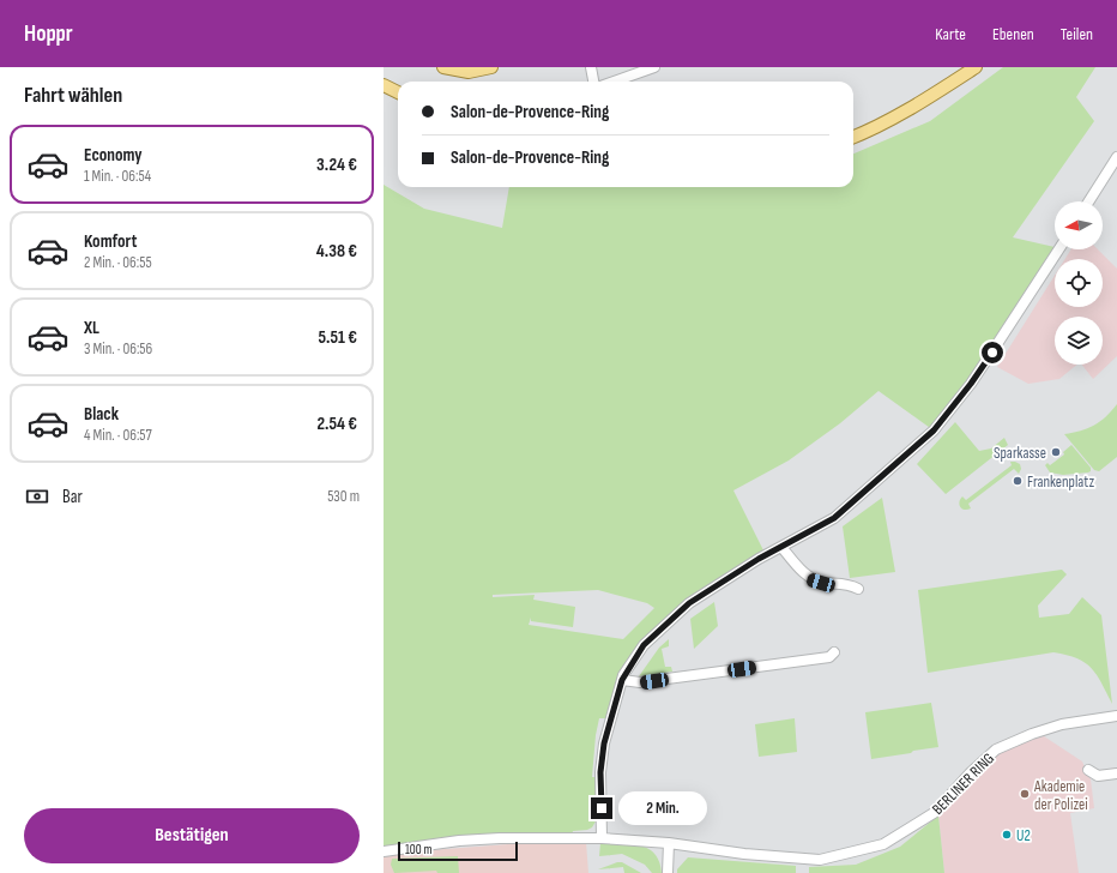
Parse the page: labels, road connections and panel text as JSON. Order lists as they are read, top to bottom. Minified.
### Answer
{"streets":{"street":["BERLINER RING"]},"places":["Sparkasse","Frankenplatz","Akademie der Polizei","U2"],"scale_bar":"100 m","north":"left","page":{"header":"Hoppr","nav":["Karte","Ebenen","Teilen"],"heading":"Fahrt wählen","banner":["Salon-de-Provence-Ring","Salon-de-Provence-Ring"],"list":[{"name":"Economy","note":"1 Min. · 06:54","value":"3.24 €"},{"name":"Komfort","note":"2 Min. · 06:55","value":"4.38 €"},{"name":"XL","note":"3 Min. · 06:56","value":"5.51 €"},{"name":"Black","note":"4 Min. · 06:57","value":"2.54 €"}],"pay":["Bar","530 m"],"bubble":"2 Min.","buttons":"Bestätigen","scale":"100 m"}}
